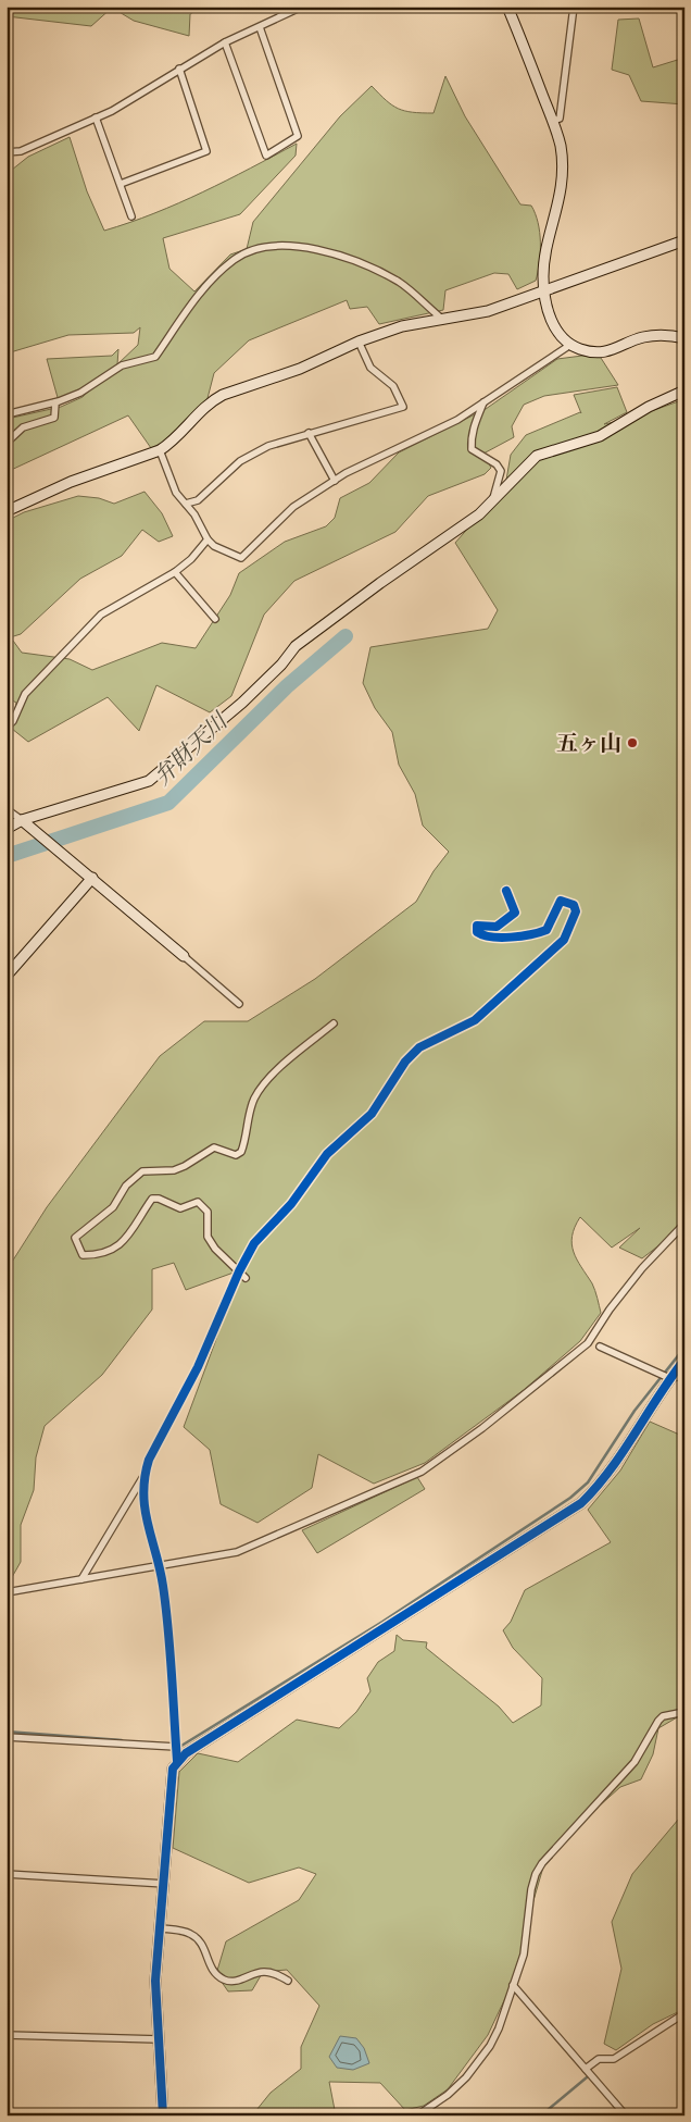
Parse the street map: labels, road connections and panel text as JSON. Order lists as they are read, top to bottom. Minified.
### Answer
{"water":["弁財天川"],"places":["五ヶ山"]}
